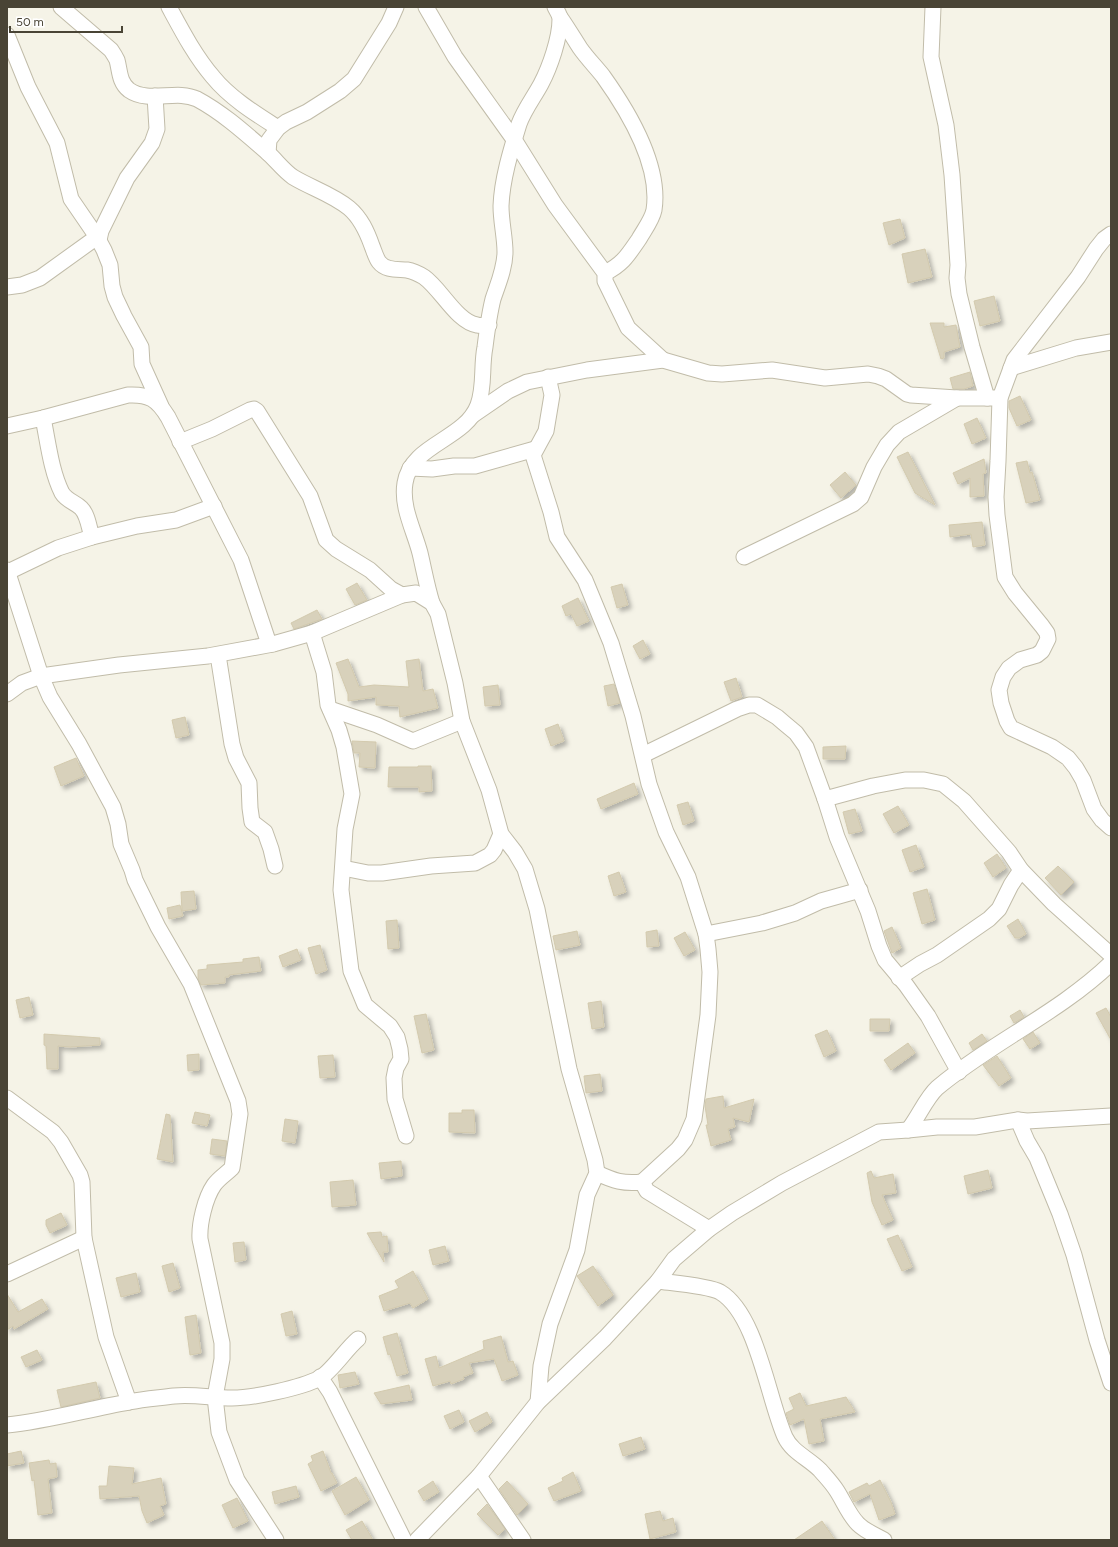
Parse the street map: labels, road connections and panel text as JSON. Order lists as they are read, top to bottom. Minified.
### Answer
{"scale_bar":"50 m"}
